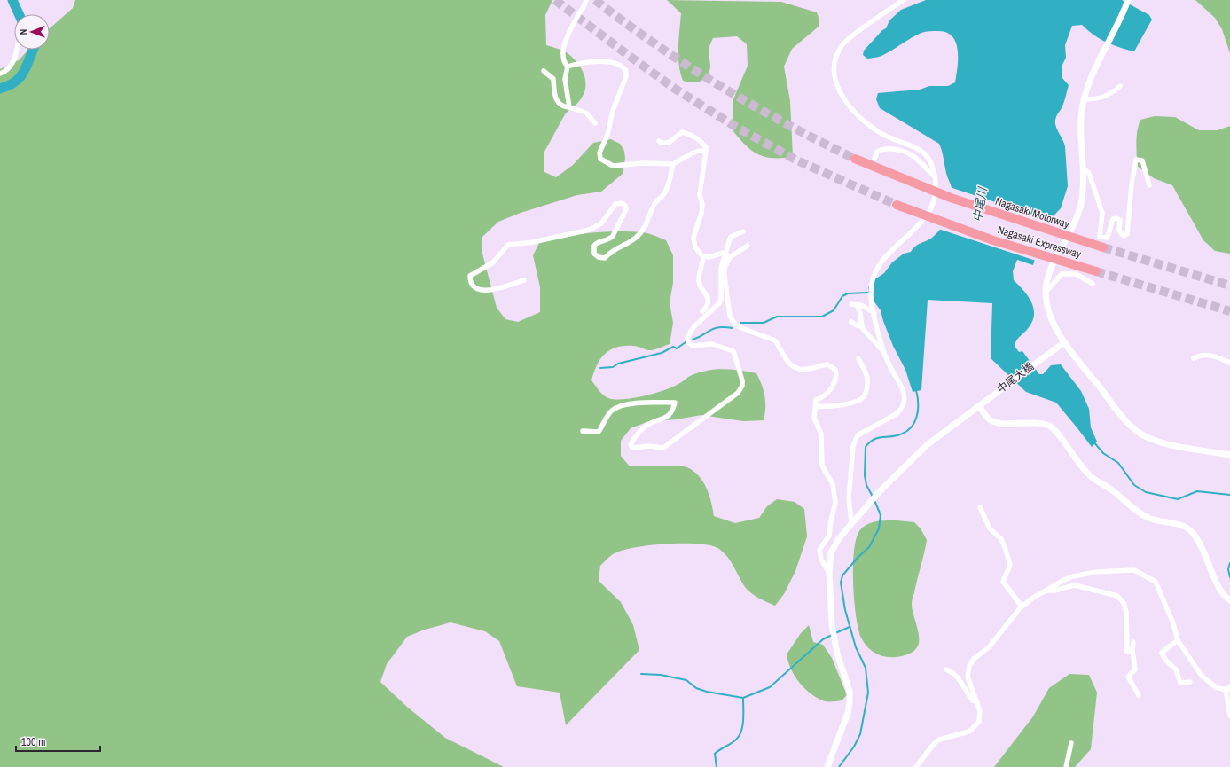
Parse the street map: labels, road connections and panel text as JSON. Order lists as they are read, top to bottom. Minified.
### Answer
{"streets":{"highway":["Nagasaki Motorway","Nagasaki Expressway"],"street":["中尾大橋"]},"water":["中尾川"],"scale_bar":"100 m","north":"left"}
